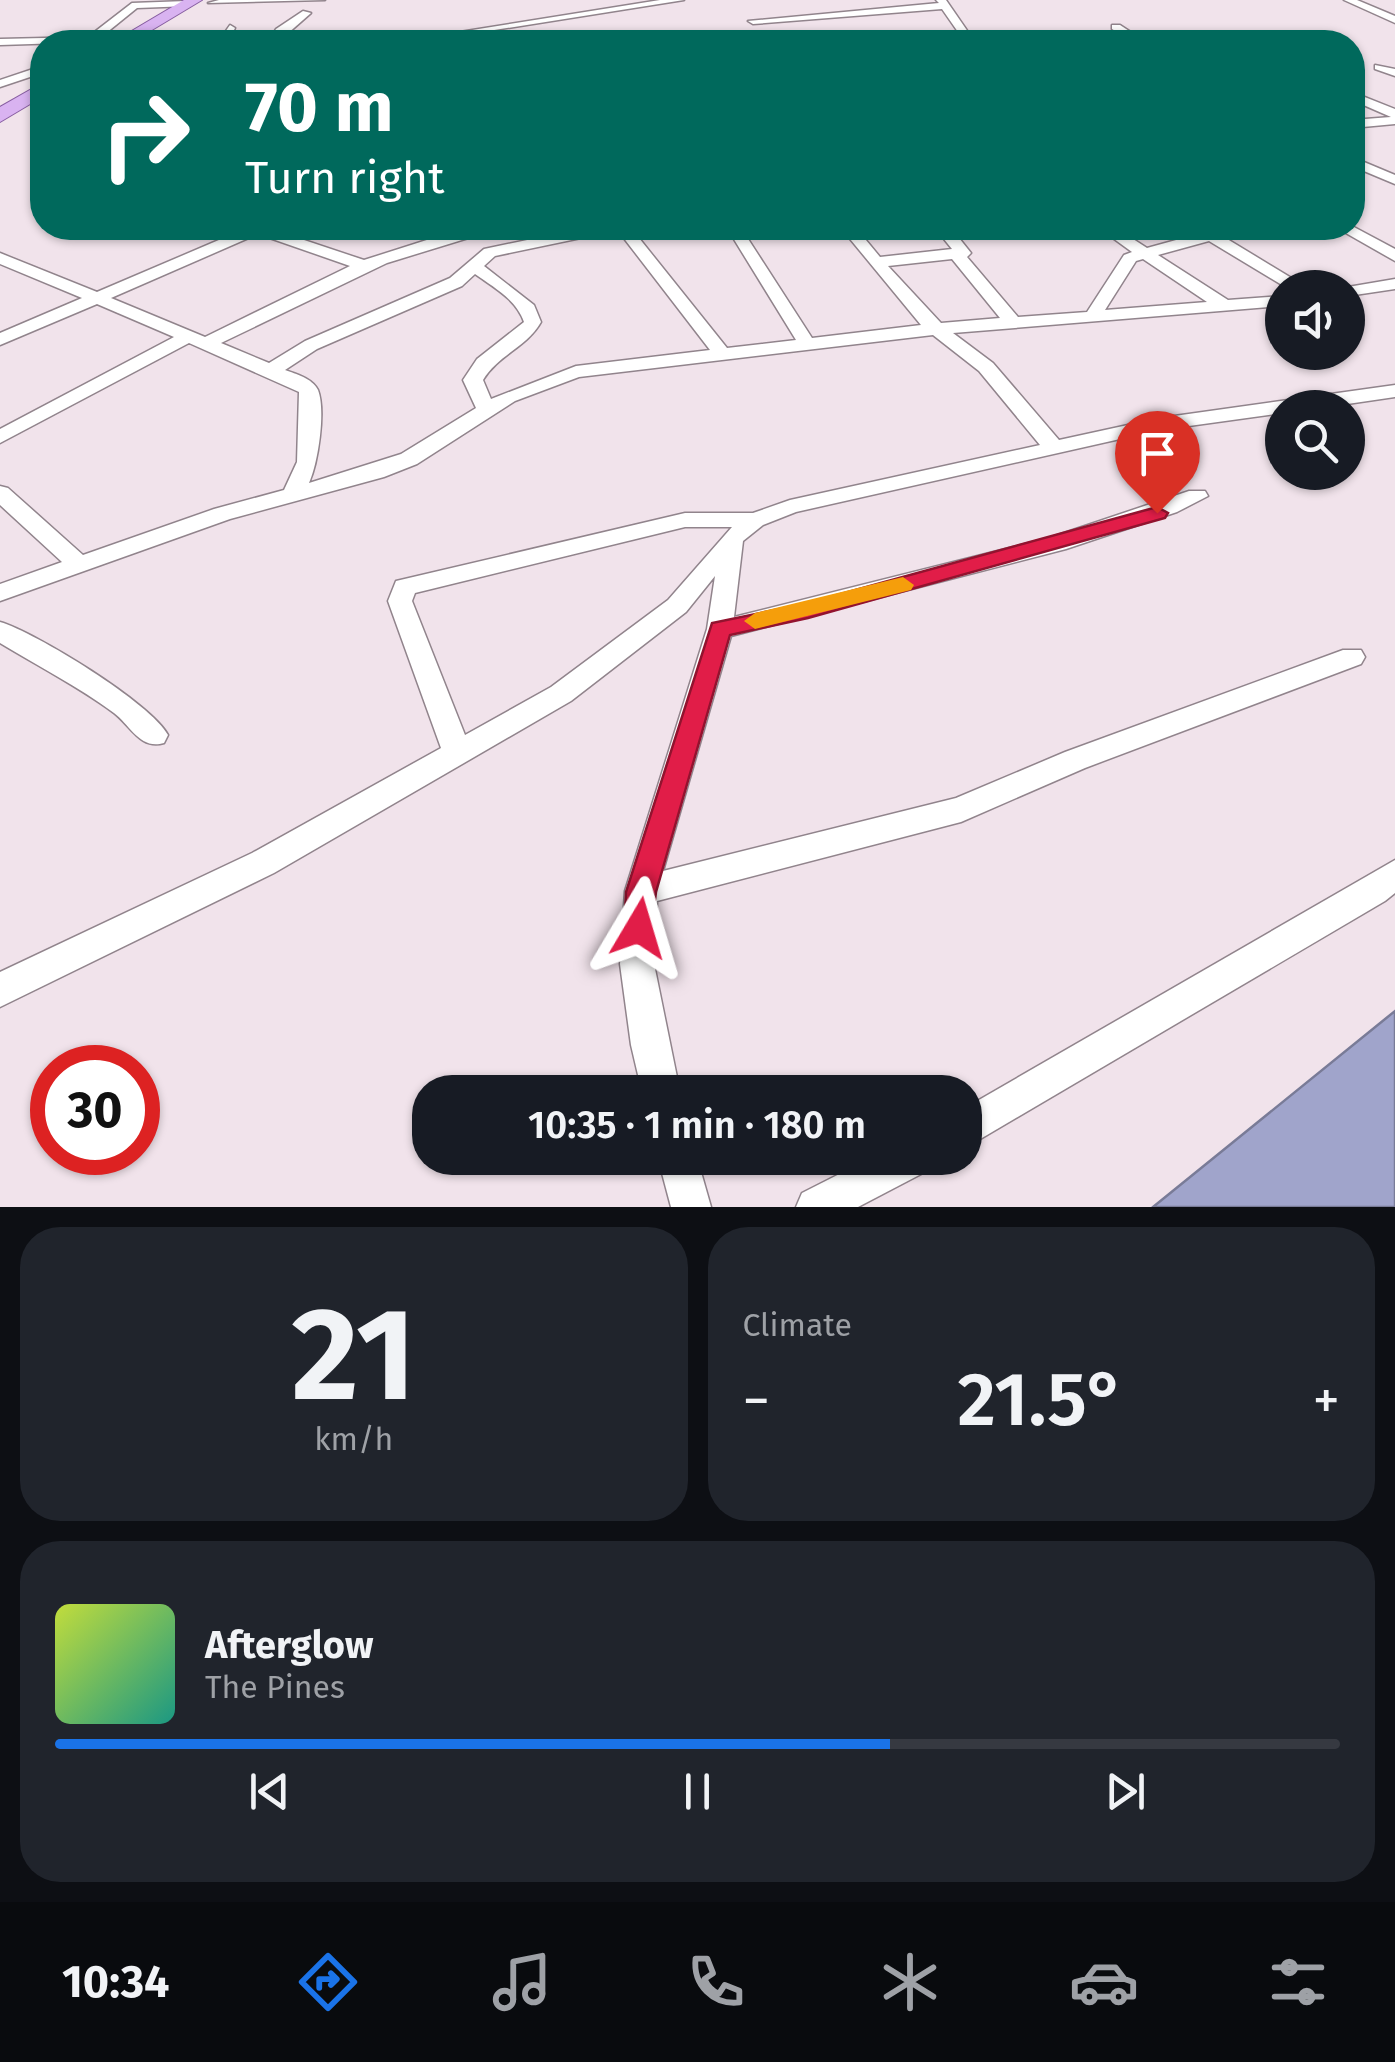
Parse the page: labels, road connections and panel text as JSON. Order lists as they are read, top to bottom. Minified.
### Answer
{"page":{"turn":["70 m","Turn right"],"limit":"30","trip":"10:35 · 1 min · 180 m","tile":[["21","km/h"],"Climate"],"heat":["−","21.5°","+"],"song":["Afterglow","The Pines"],"tabs":"10:34"}}
